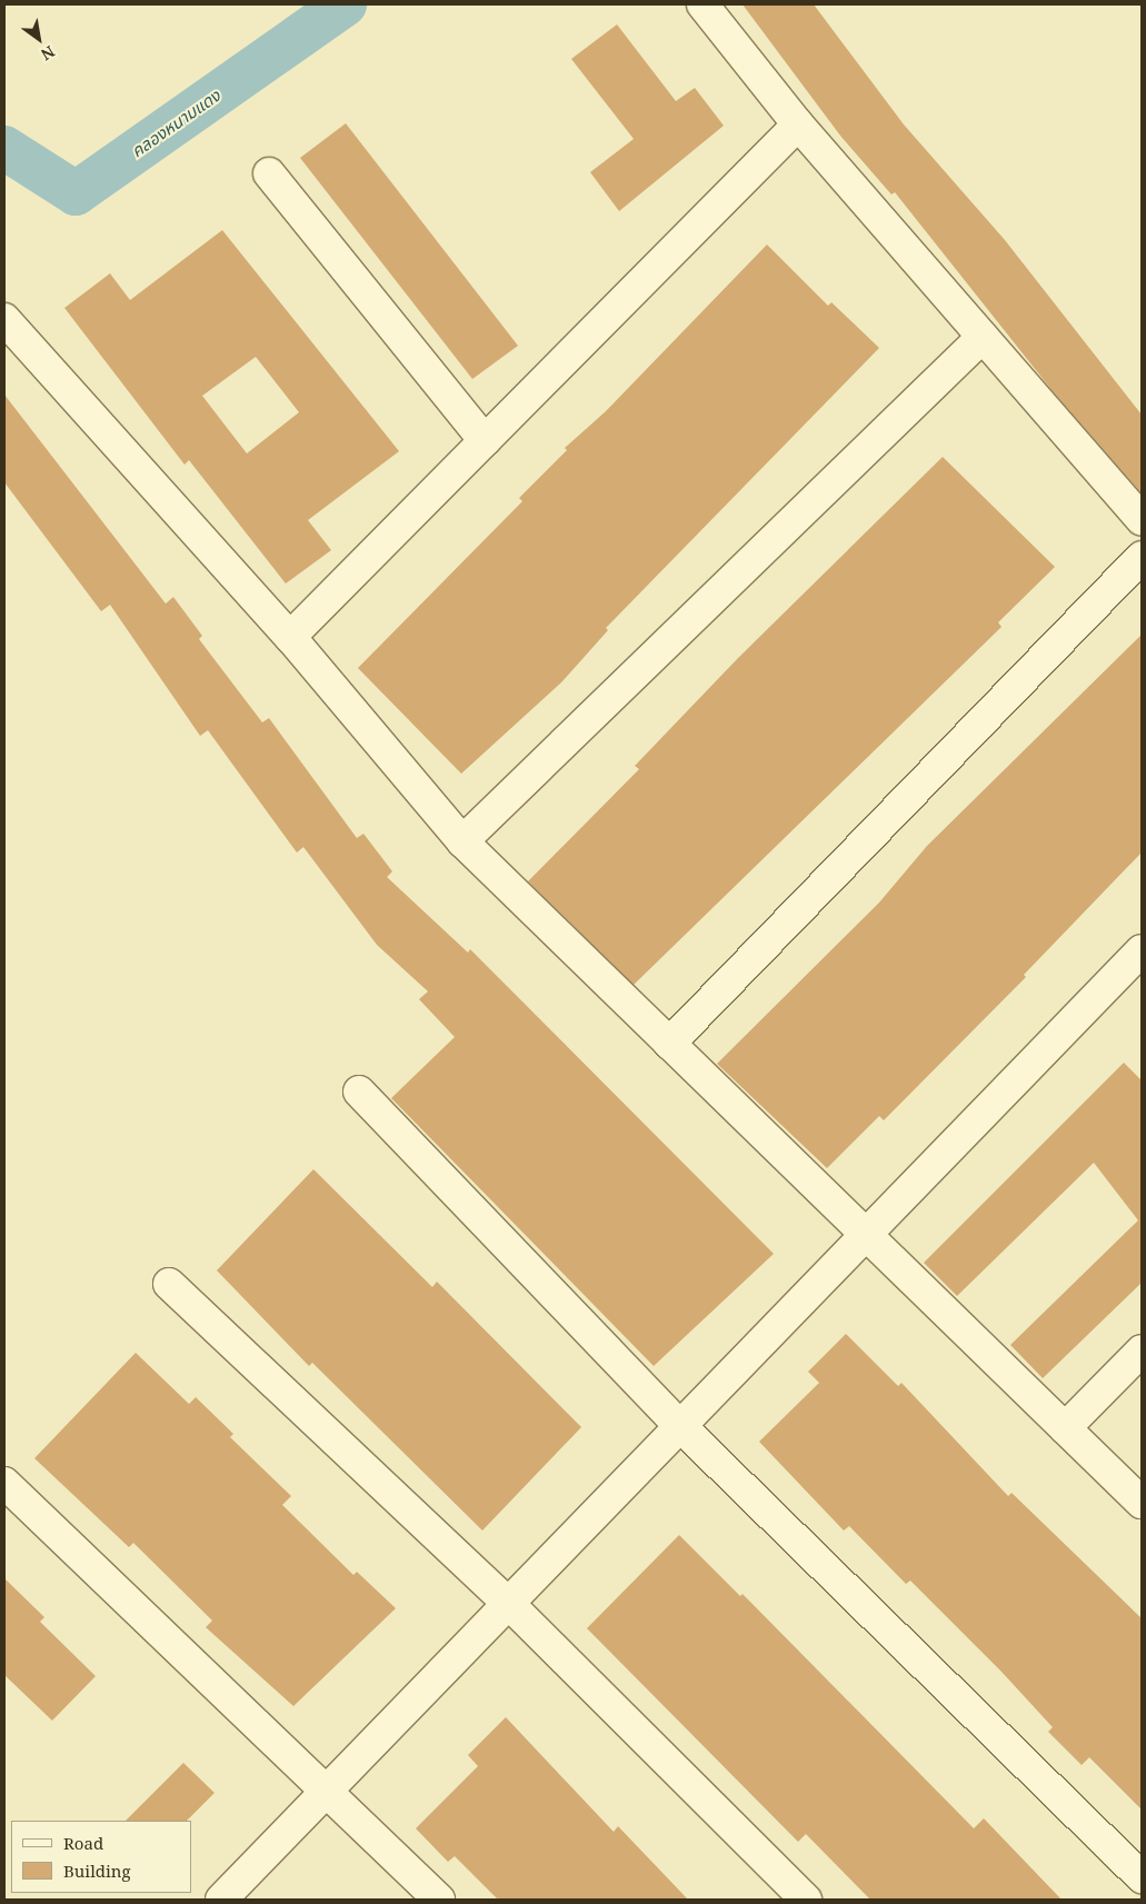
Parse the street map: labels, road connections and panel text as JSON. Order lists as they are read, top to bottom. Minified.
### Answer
{"water":["คลองหนามแดง"],"legend":["Road","Building"],"north":"bottom right"}
